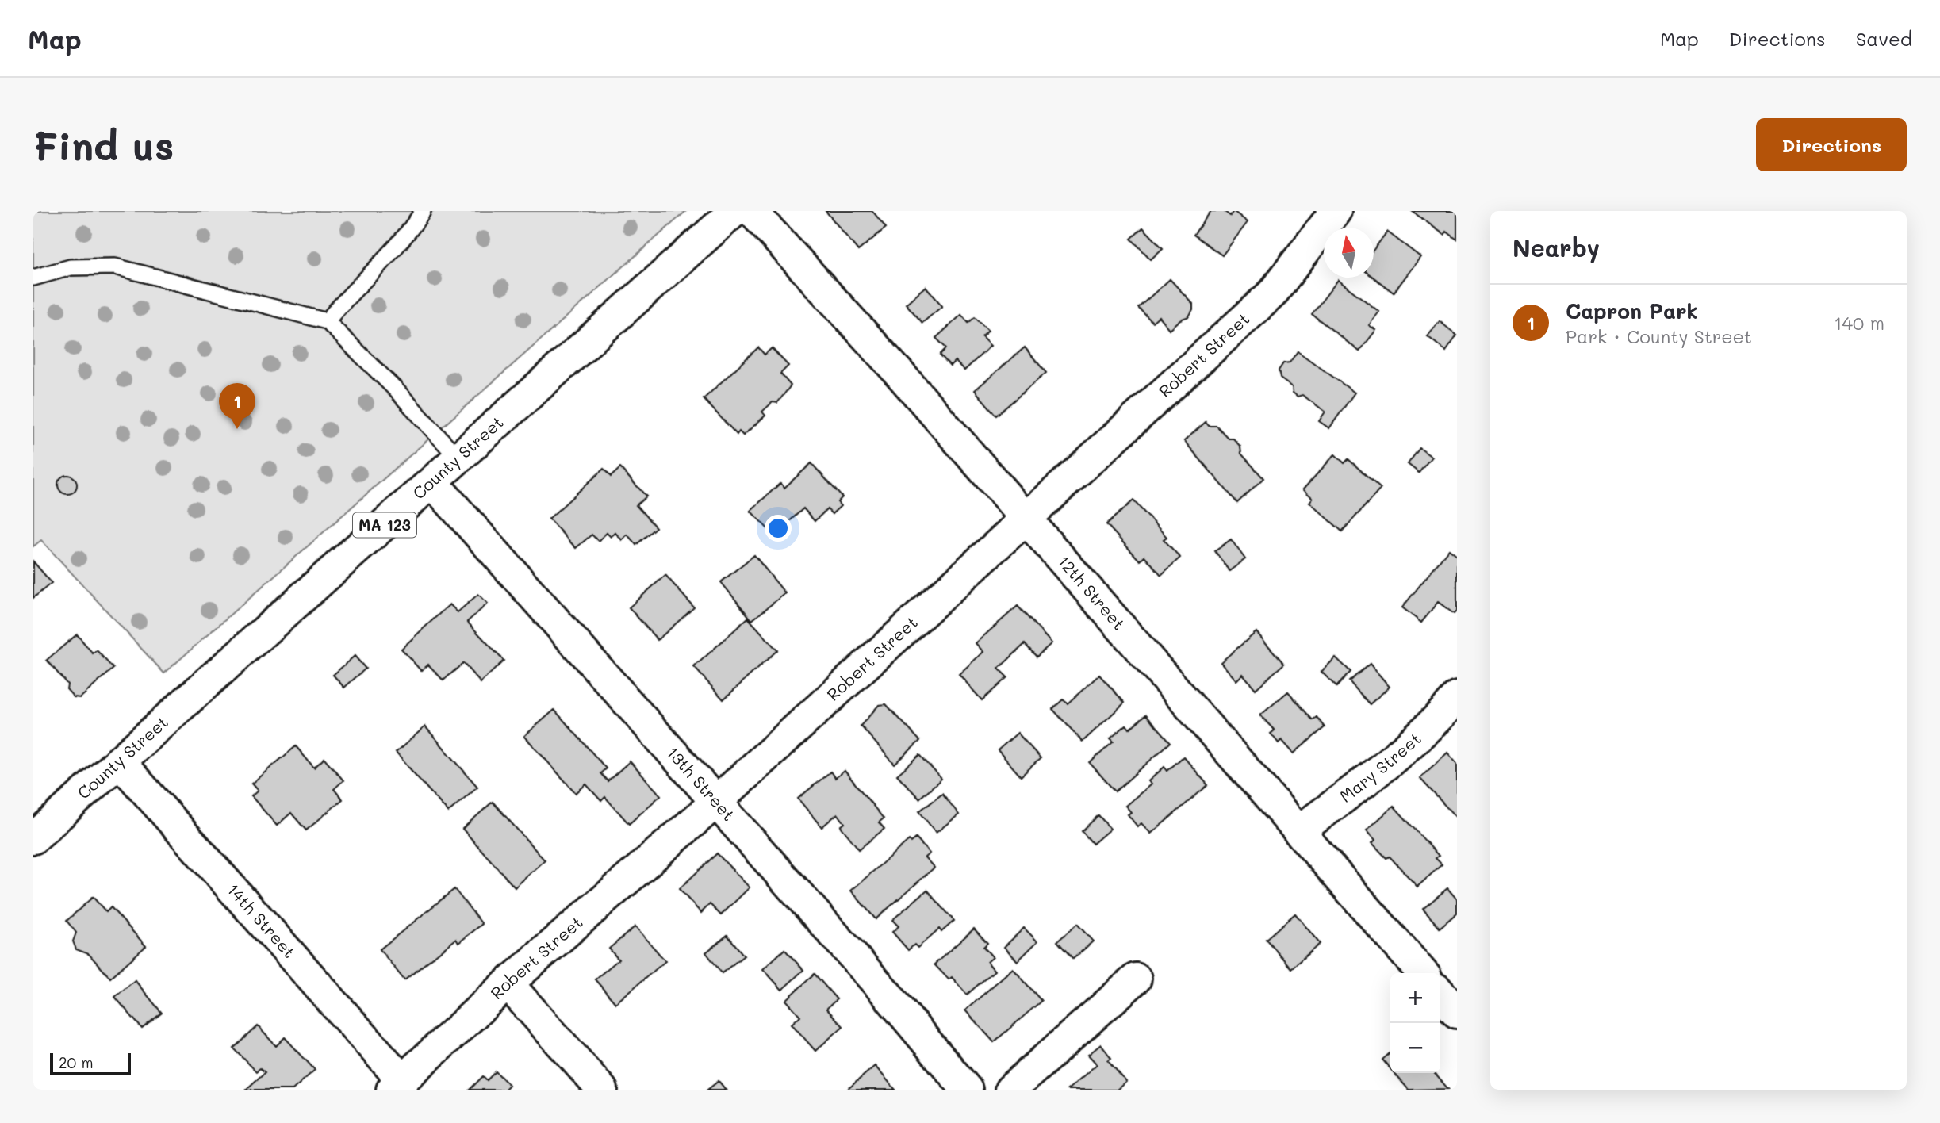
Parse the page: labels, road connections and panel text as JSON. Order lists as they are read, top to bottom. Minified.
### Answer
{"streets":{"main road":["Robert Street","County Street","MA 123","12th Street","Mary Street","13th Street","14th Street"]},"crossings":[["Robert Street","12th Street"],["Robert Street","13th Street"],["Robert Street","14th Street"],["County Street","13th Street"],["County Street","14th Street"],["12th Street","Mary Street"]],"scale_bar":"20 m","north":"top","page":{"header":"Map","nav":["Map","Directions","Saved"],"buttons":"Directions","title":"Find us","heading":"Nearby","list":[{"mark":"1","name":"Capron Park","note":"Park · County Street","value":"140 m"}],"pins":"1","map_buttons":["+","−"],"scale":"20 m"}}
